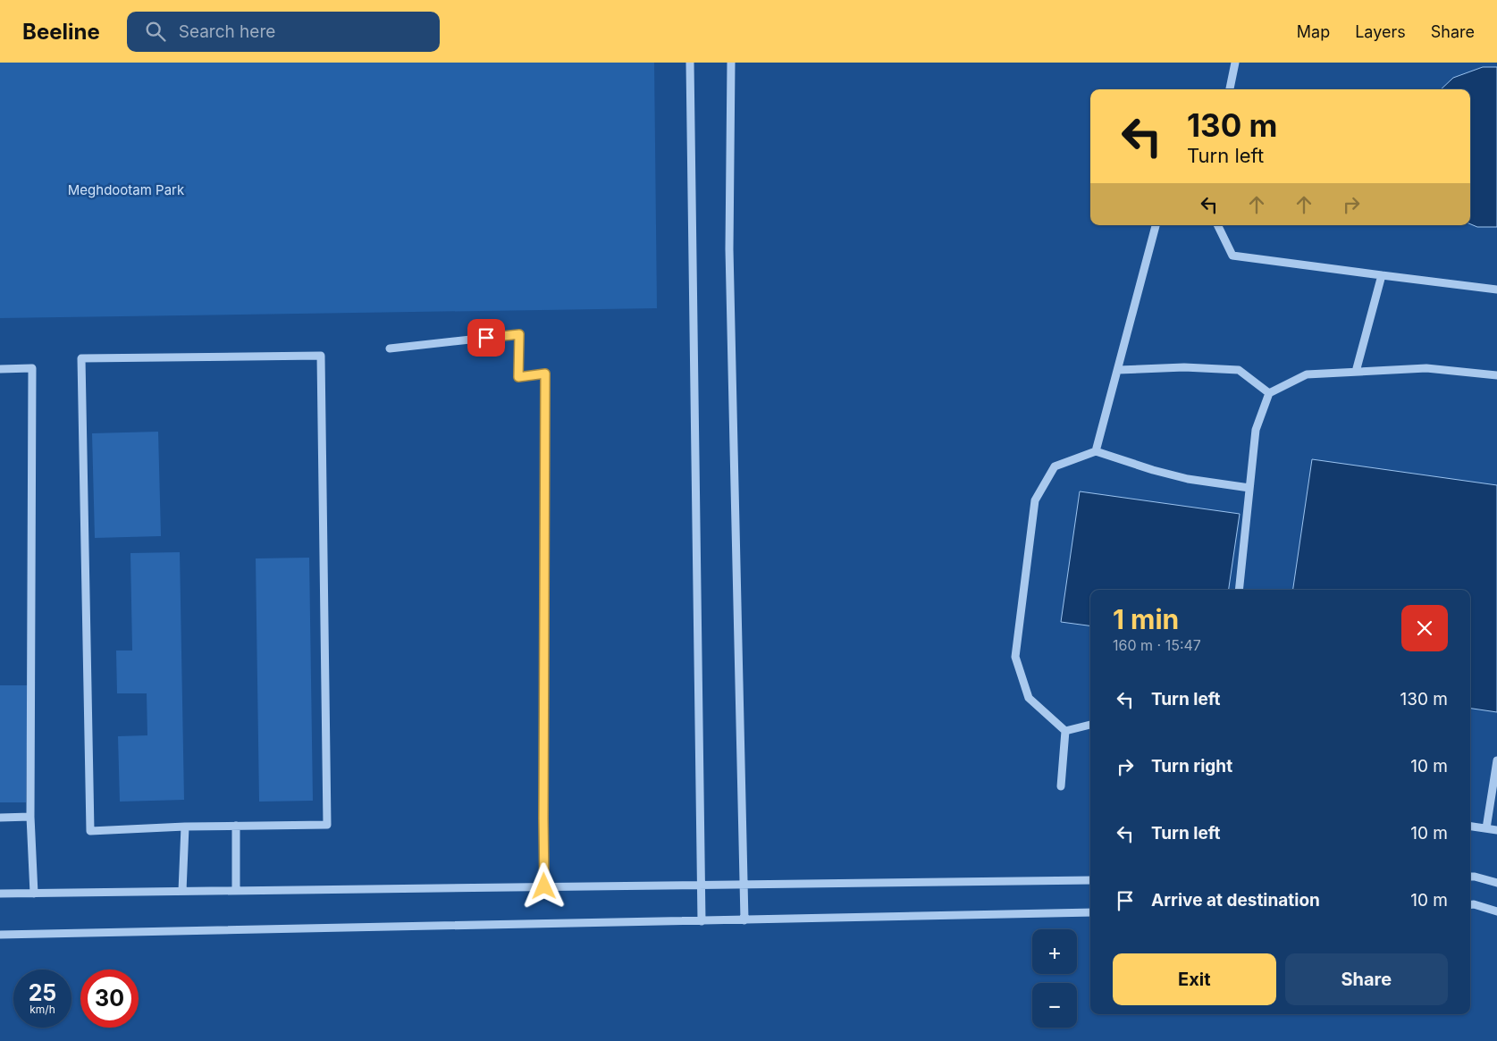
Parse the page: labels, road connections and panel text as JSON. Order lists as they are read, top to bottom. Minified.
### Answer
{"parks":["Meghdootam Park"],"page":{"header":"Beeline","search":"Search here","nav":["Map","Layers","Share"],"turn":["130 m","Turn left"],"heading":["1 min","160 m · 15:47"],"list":[{"name":"Turn left","value":"130 m"},{"name":"Turn right","value":"10 m"},{"name":"Turn left","value":"10 m"},{"name":"Arrive at destination","value":"10 m"}],"map_buttons":["+","−"],"buttons":["Exit","Share"],"speed":"25 km/h","limit":"30"}}
